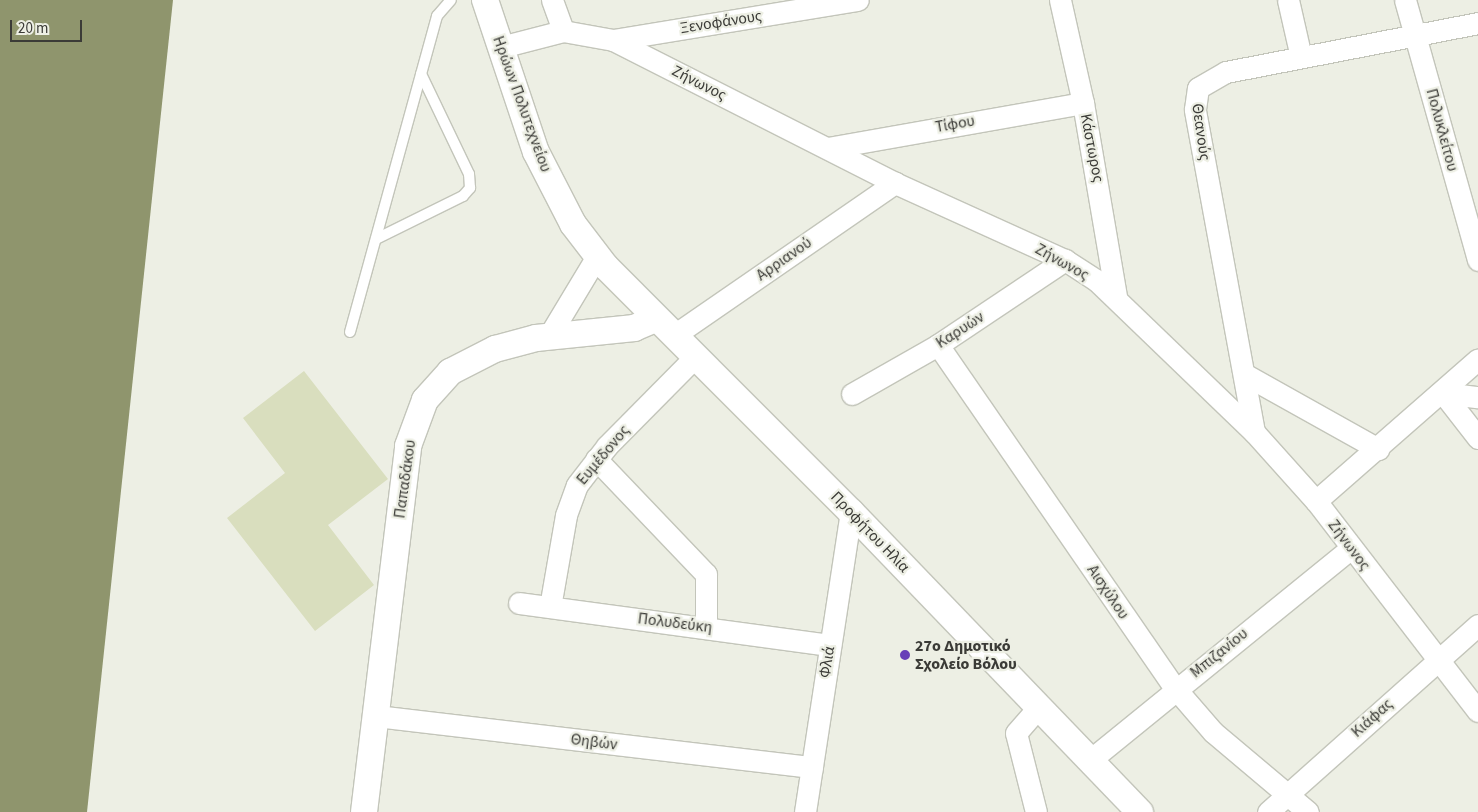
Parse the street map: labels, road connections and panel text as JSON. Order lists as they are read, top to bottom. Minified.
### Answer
{"streets":{"street":["Ξενοφάνους","Ζήνωνος","Ηρώων Πολυτεχνείου","Τίφου","Πολυκλείτου","Θεανούς","Κάστωρος","Αρριανού","Καρυών","Ευμέδονος","Παπαδάκου","Προφήτου Ηλία","Αισχύλου","Πολυδεύκη","Μπιζανίου","Φλιά","Κιάφας","Θηβών"]},"crossings":[["Ξενοφάνους","Ζήνωνος"],["Ζήνωνος","Ηρώων Πολυτεχνείου"],["Ζήνωνος","Τίφου"],["Ζήνωνος","Θεανούς"],["Ζήνωνος","Κάστωρος"],["Ζήνωνος","Αρριανού"],["Ζήνωνος","Καρυών"],["Ζήνωνος","Μπιζανίου"],["Ζήνωνος","Κιάφας"],["Ηρώων Πολυτεχνείου","Προφήτου Ηλία"],["Τίφου","Κάστωρος"],["Πολυκλείτου","Θεανούς"],["Αρριανού","Παπαδάκου"],["Αρριανού","Προφήτου Ηλία"],["Καρυών","Αισχύλου"],["Ευμέδονος","Προφήτου Ηλία"],["Ευμέδονος","Πολυδεύκη"],["Παπαδάκου","Προφήτου Ηλία"],["Παπαδάκου","Θηβών"],["Προφήτου Ηλία","Μπιζανίου"],["Προφήτου Ηλία","Φλιά"],["Αισχύλου","Μπιζανίου"],["Αισχύλου","Κιάφας"],["Πολυδεύκη","Φλιά"],["Φλιά","Θηβών"]],"places":["27ο Δημοτικό Σχολείο Βόλου"],"scale_bar":"20 m"}
